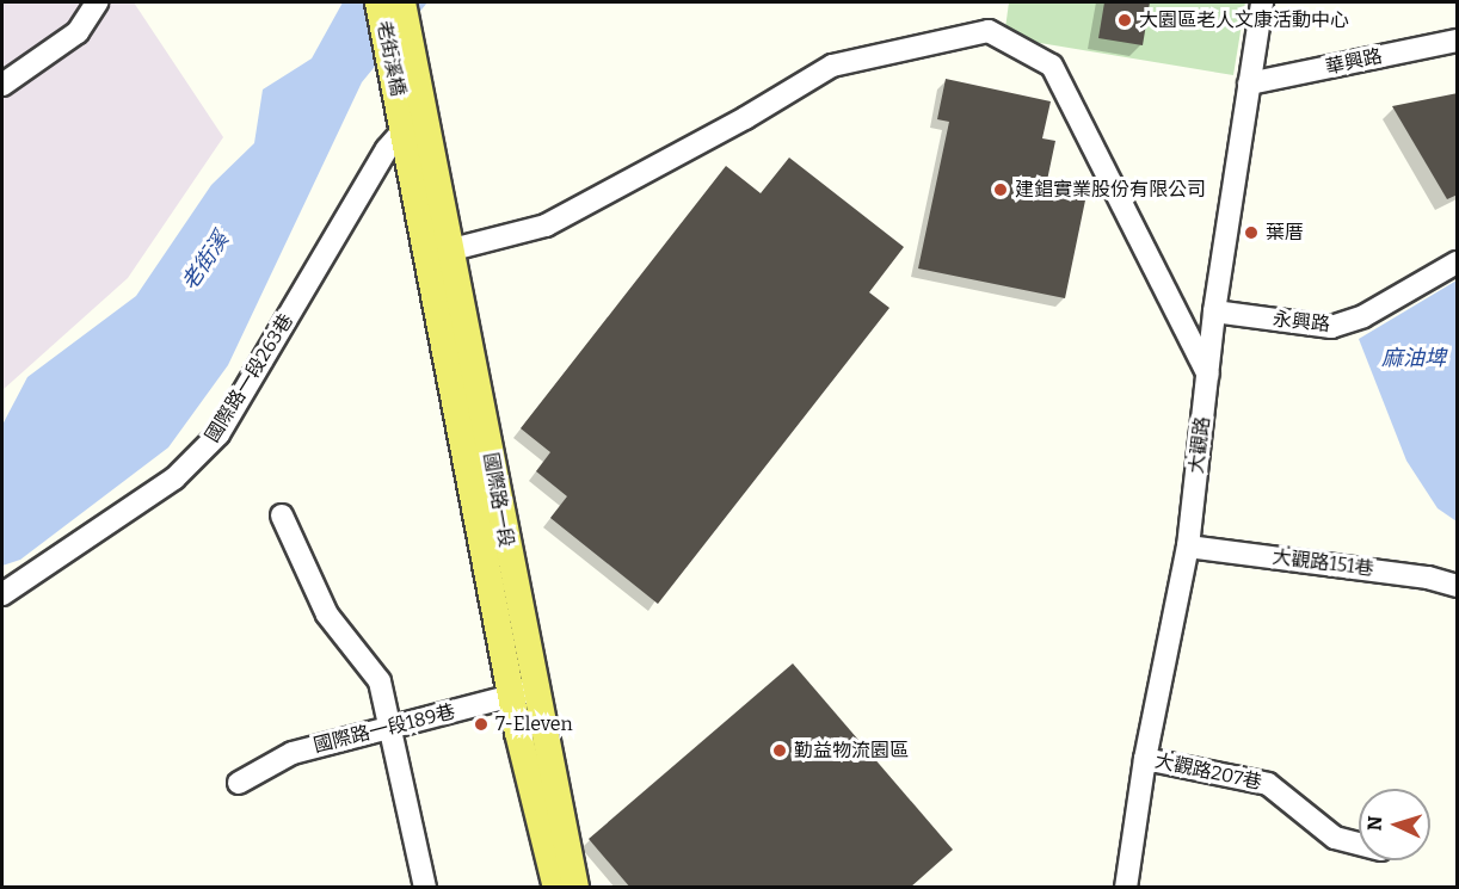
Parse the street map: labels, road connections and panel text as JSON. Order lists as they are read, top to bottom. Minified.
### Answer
{"streets":{"main road":["老街溪橋","國際路一段"],"street":["華興路","永興路","國際路一段263巷","大觀路","大觀路151巷","國際路一段189巷","大觀路207巷"]},"crossings":[["老街溪橋","國際路一段263巷"],["老街溪橋","國際路一段"],["華興路","大觀路"],["永興路","大觀路"],["國際路一段263巷","國際路一段"],["大觀路","大觀路151巷"],["大觀路","大觀路207巷"],["國際路一段","國際路一段189巷"]],"water":["老街溪","麻油埤"],"places":["大園區老人文康活動中心","建錩實業股份有限公司","葉厝","7-Eleven","勤益物流園區"],"north":"left"}
